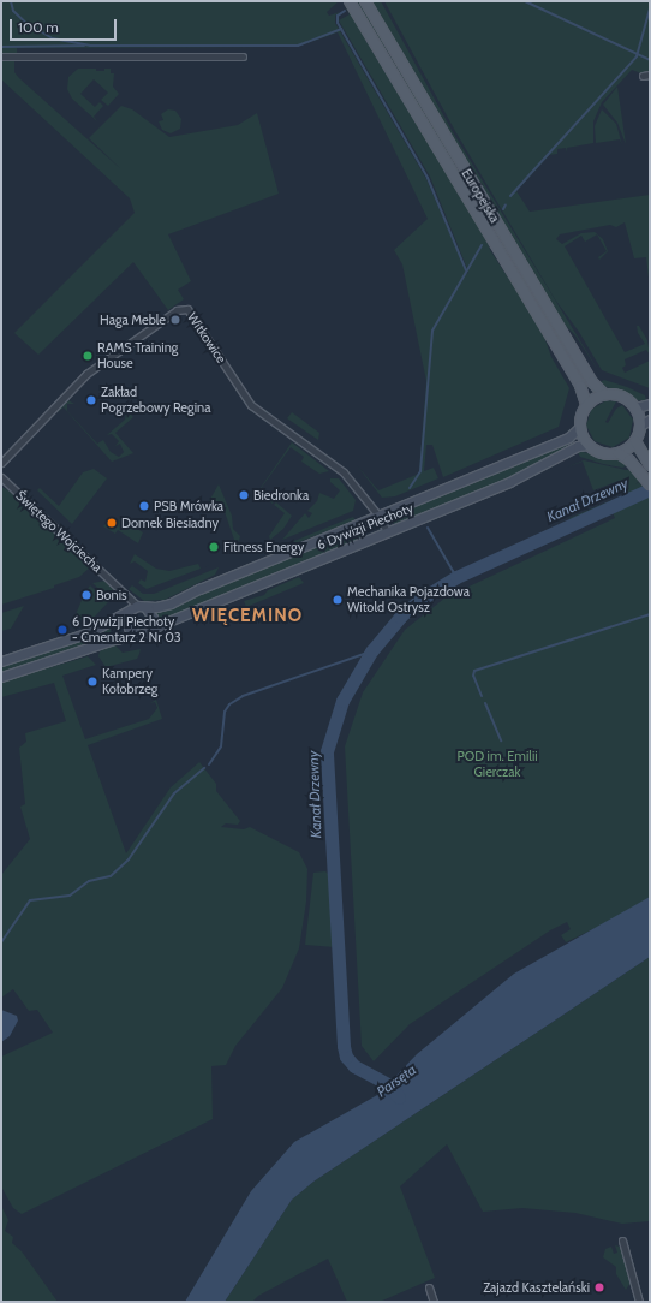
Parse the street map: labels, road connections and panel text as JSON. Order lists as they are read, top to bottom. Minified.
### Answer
{"streets":{"main road":["Europejska"],"street":["Witkowice","6 Dywizji Piechoty","Świętego Wojciecha"]},"crossings":[["Europejska","6 Dywizji Piechoty"],["Witkowice","6 Dywizji Piechoty"],["6 Dywizji Piechoty","Świętego Wojciecha"]],"districts":["WIĘCEMINO"],"water":["Kanał Drzewny","Parsęta"],"parks":["POD im. Emilii Gierczak"],"places":["Haga Meble","RAMS Training House","Zakład Pogrzebowy Regina","Biedronka","PSB Mrówka","Domek Biesiadny","Fitness Energy","Bonis","Mechanika Pojazdowa Witold Ostrysz","6 Dywizji Piechoty - Cmentarz 2 Nr 03","Kampery Kołobrzeg","Zajazd Kasztelański"],"scale_bar":"100 m"}
